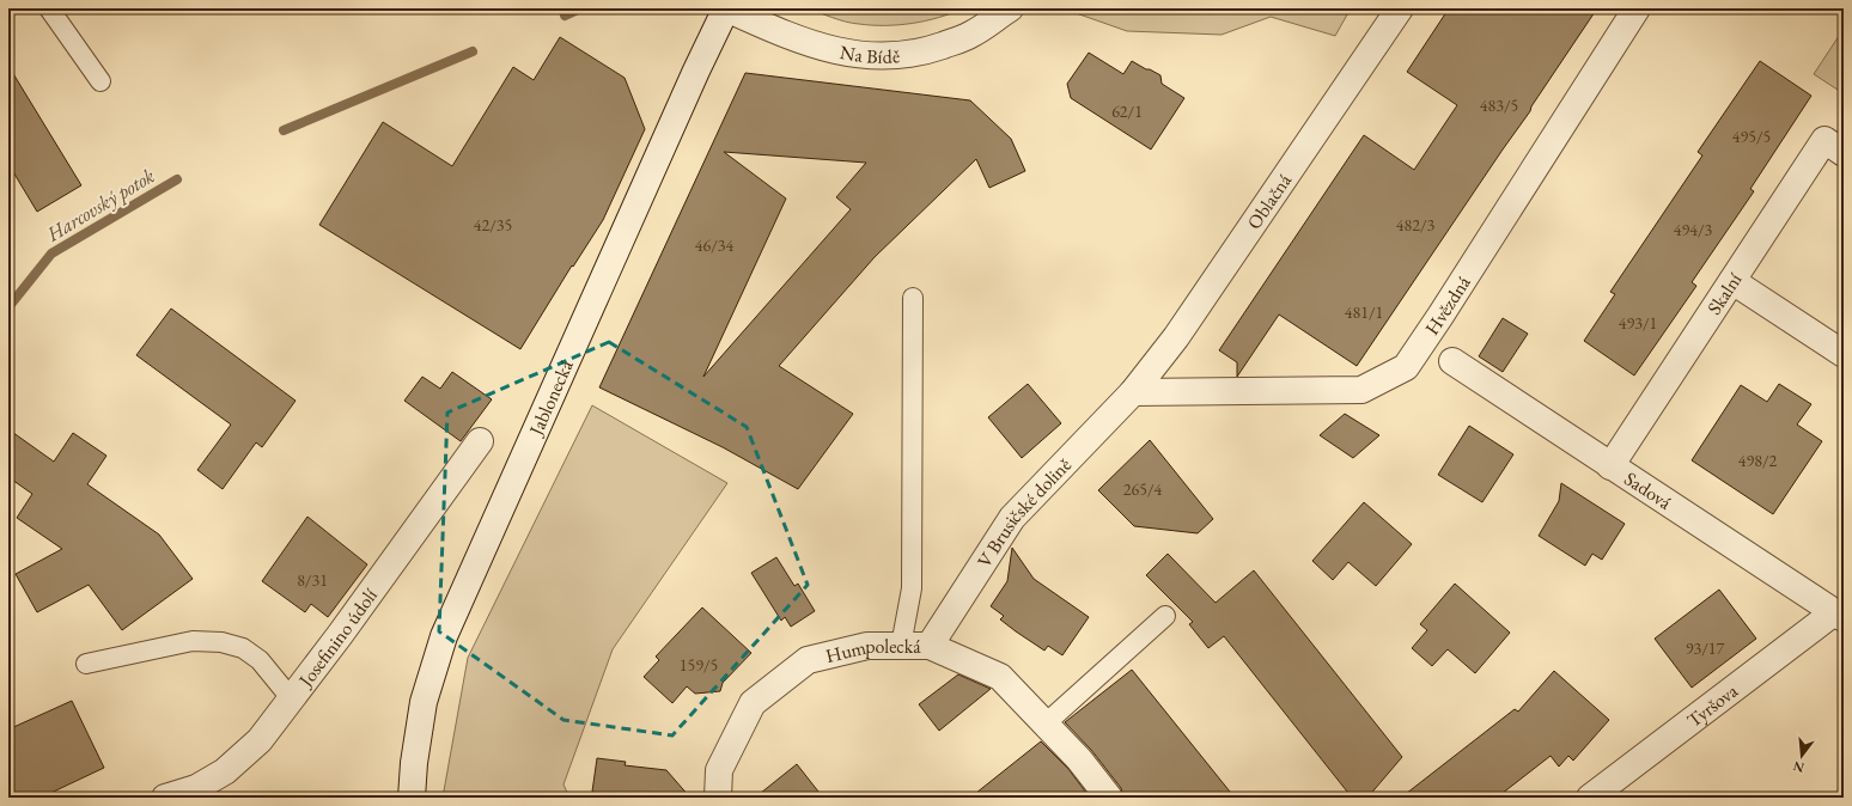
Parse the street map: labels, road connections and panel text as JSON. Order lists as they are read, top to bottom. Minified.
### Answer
{"streets":{"street":["Na Bídě","Oblačná","Skalní","Hvězdná","Jablonecká","Sadová","V Brusičské dolině","Josefinino údolí","Humpolecká","Tyršova"]},"crossings":[["Na Bídě","Jablonecká"],["Oblačná","Hvězdná"],["Oblačná","V Brusičské dolině"],["Skalní","Sadová"],["Hvězdná","V Brusičské dolině"],["Sadová","Tyršova"],["V Brusičské dolině","Humpolecká"]],"water":["Harcovský potok"],"house_numbers":["483/5","62/1","495/5","42/35","482/3","494/3","46/34","481/1","493/1","498/2","265/4","8/31","93/17","159/5"],"north":"bottom"}
